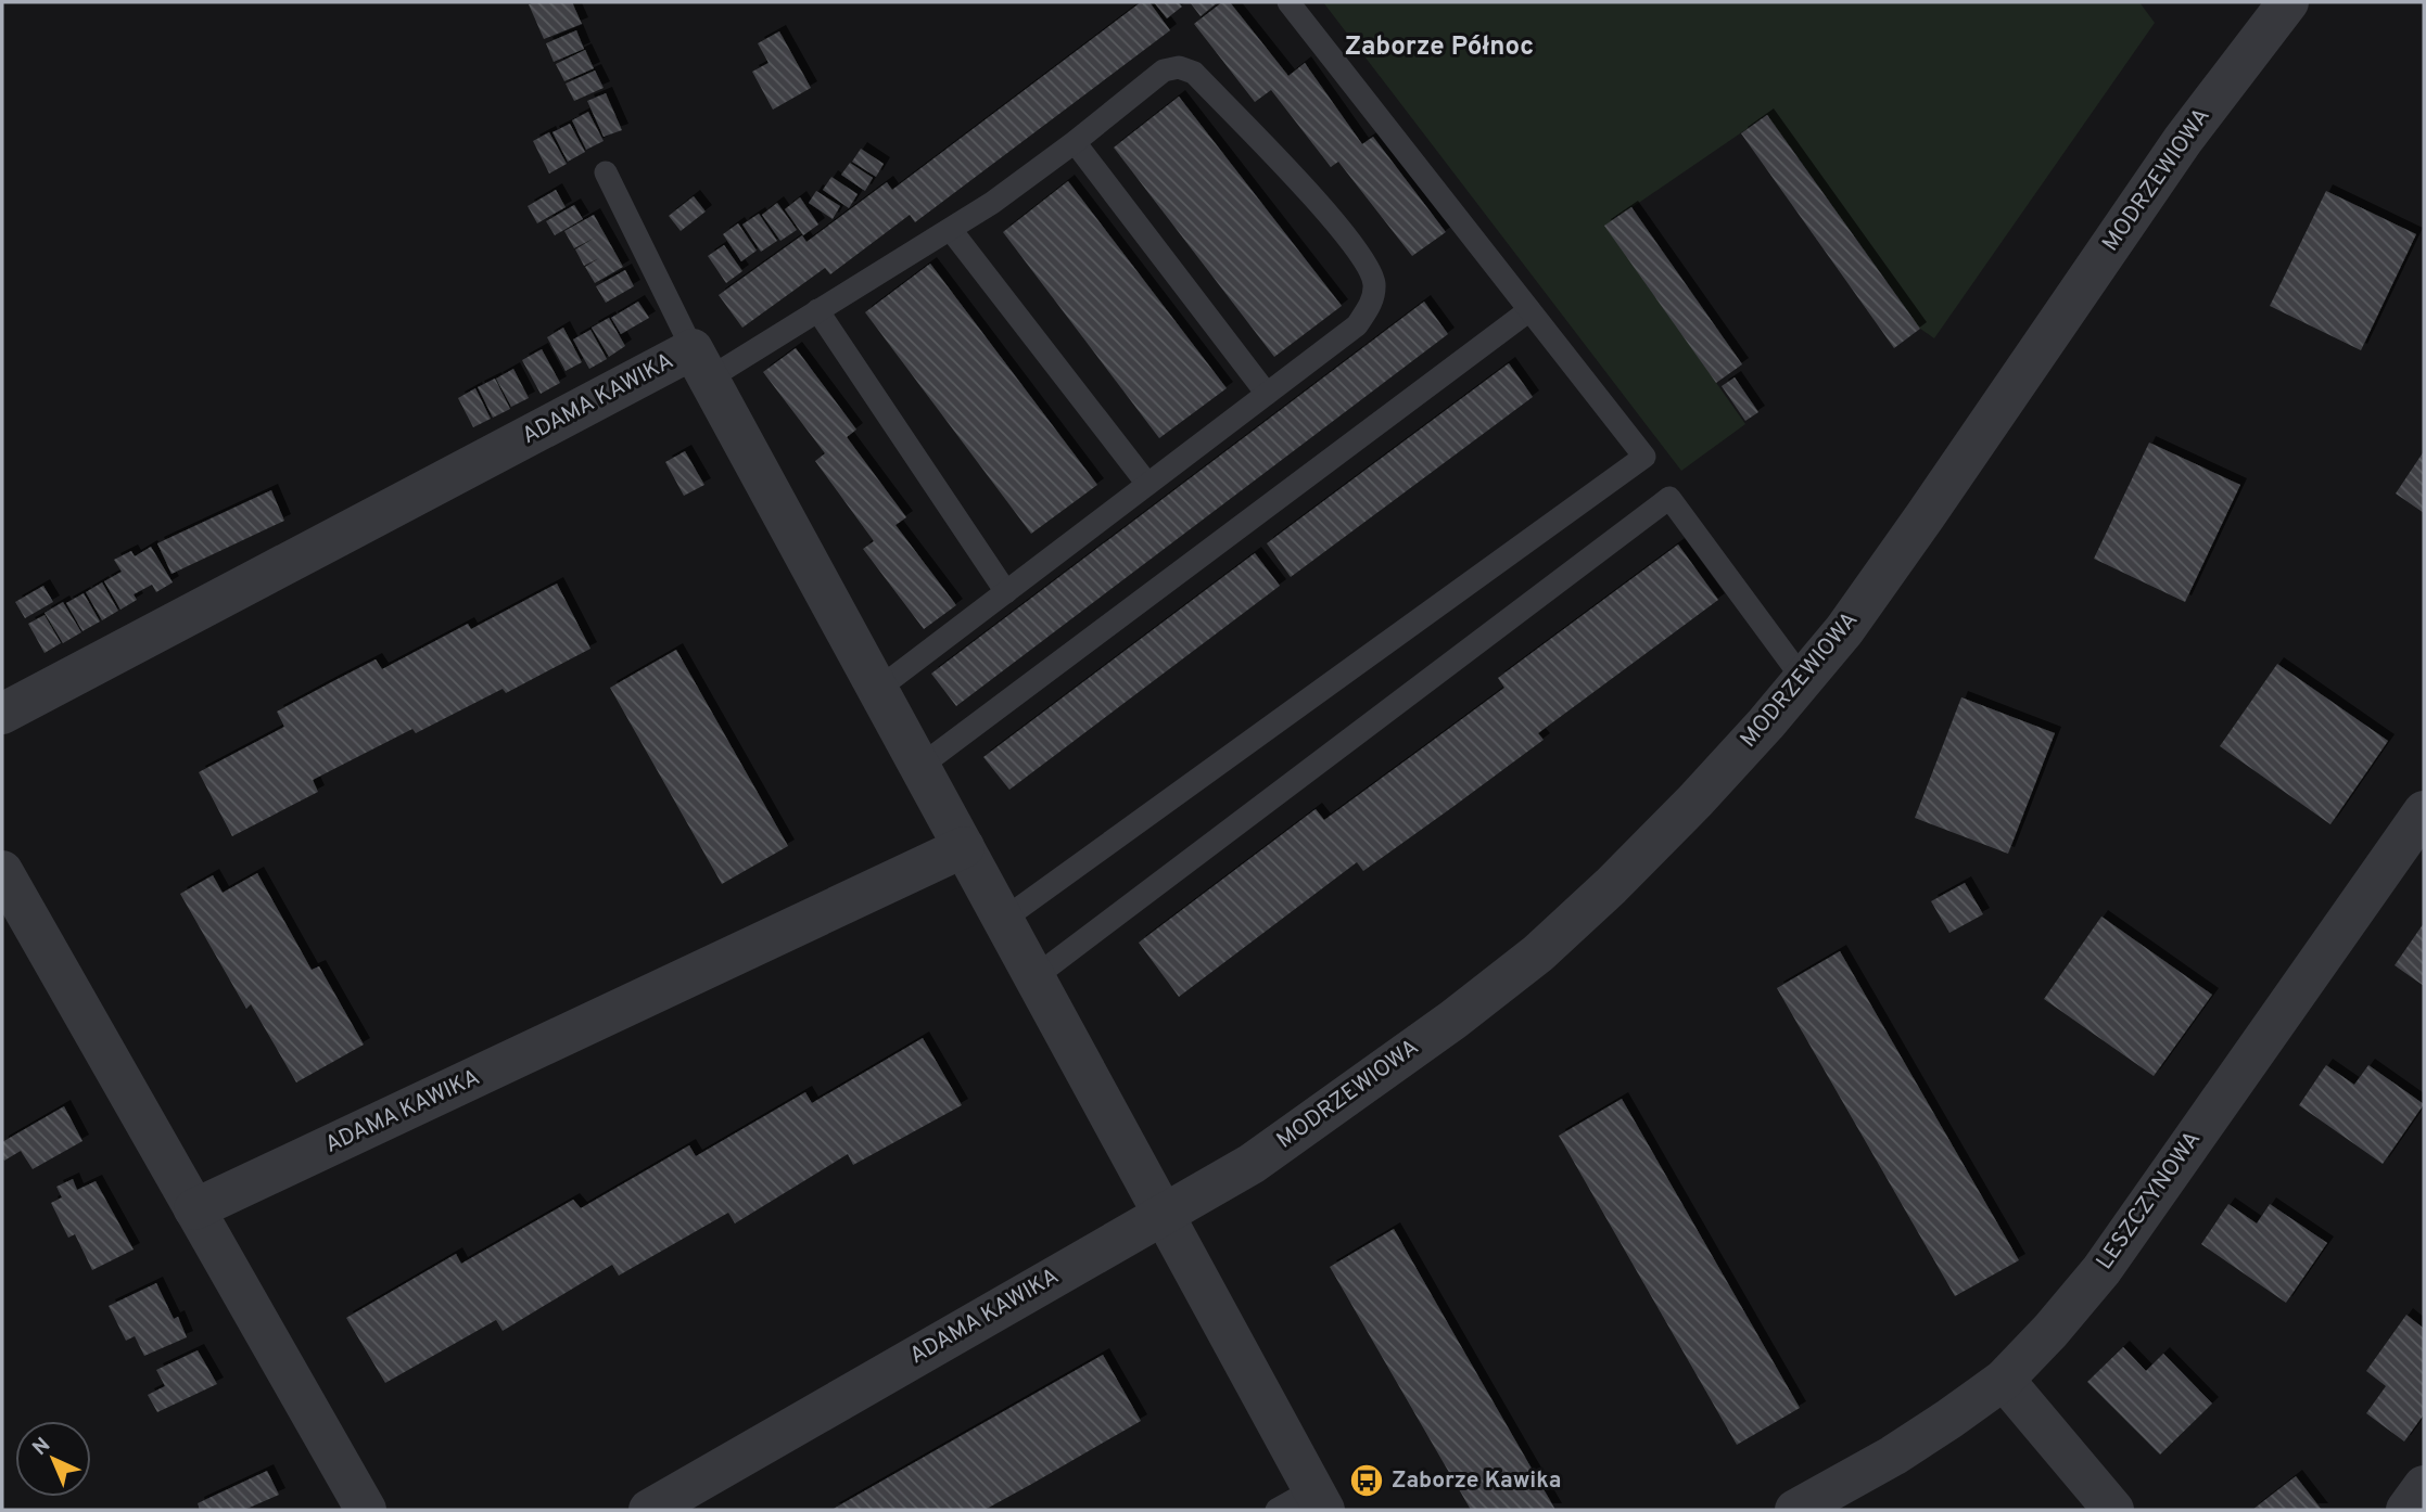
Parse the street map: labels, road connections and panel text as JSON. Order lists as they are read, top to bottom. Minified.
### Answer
{"streets":{"street":["MODRZEWIOWA","ADAMA KAWIKA","LESZCZYNOWA"]},"crossings":[["MODRZEWIOWA","ADAMA KAWIKA"]],"districts":["Zaborze Północ"],"places":{"bus stop":["Zaborze Kawika"]},"north":"top left"}
